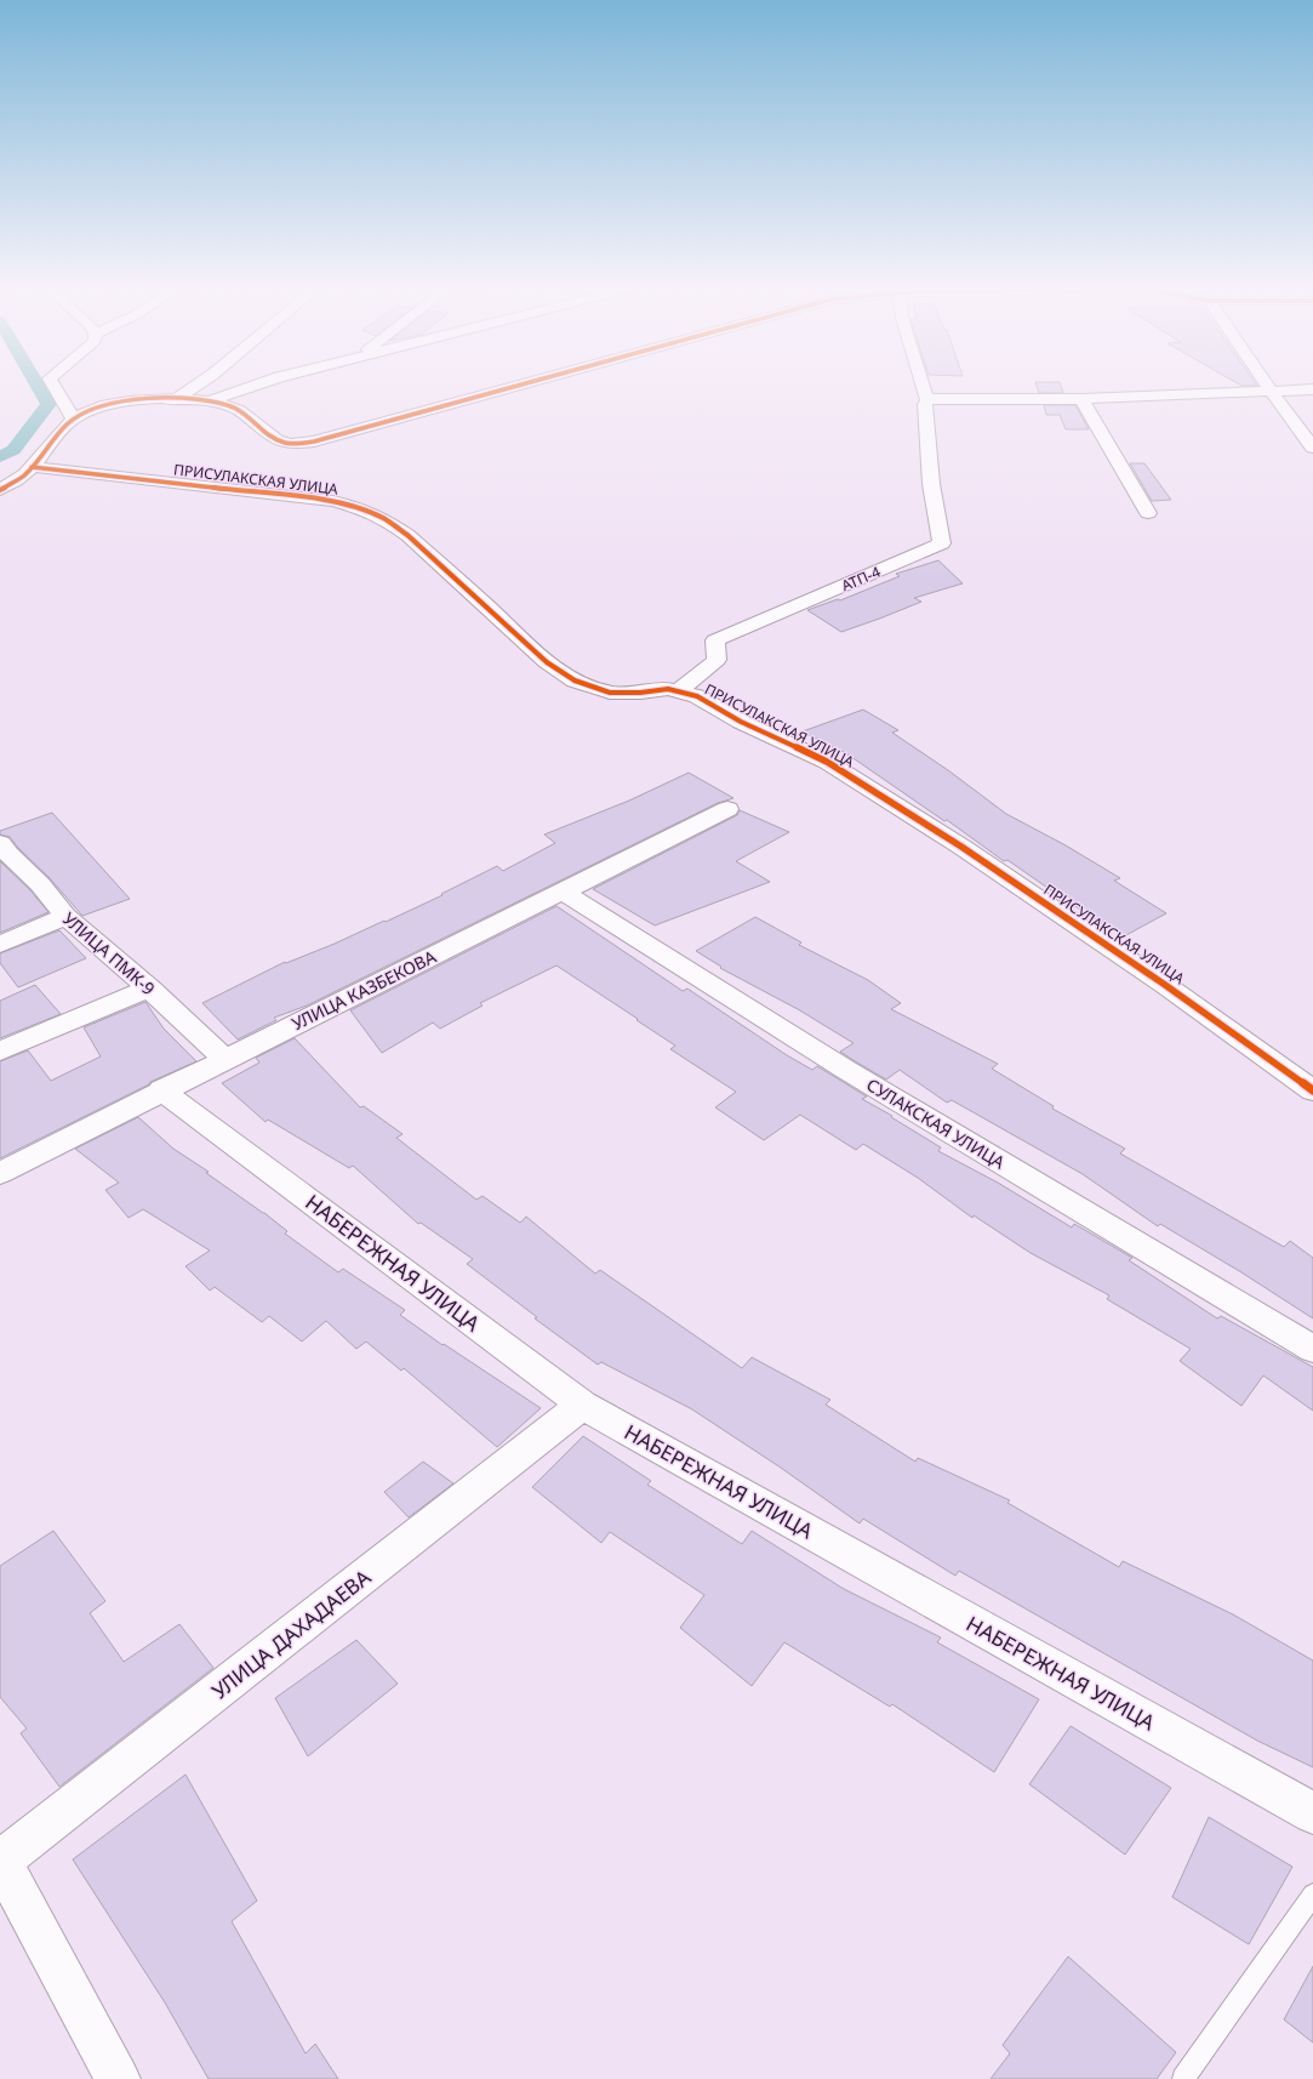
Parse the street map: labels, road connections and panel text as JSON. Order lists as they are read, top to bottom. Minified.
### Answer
{"streets":{"street":["ПРИСУЛАКСКАЯ УЛИЦА","АТП-4","УЛИЦА ПМК-9","УЛИЦА КАЗБЕКОВА","СУЛАКСКАЯ УЛИЦА","НАБЕРЕЖНАЯ УЛИЦА","УЛИЦА ДАХАДАЕВА"]},"crossings":[["ПРИСУЛАКСКАЯ УЛИЦА","АТП-4"],["УЛИЦА ПМК-9","УЛИЦА КАЗБЕКОВА"],["УЛИЦА КАЗБЕКОВА","СУЛАКСКАЯ УЛИЦА"],["УЛИЦА КАЗБЕКОВА","НАБЕРЕЖНАЯ УЛИЦА"],["НАБЕРЕЖНАЯ УЛИЦА","УЛИЦА ДАХАДАЕВА"]]}
